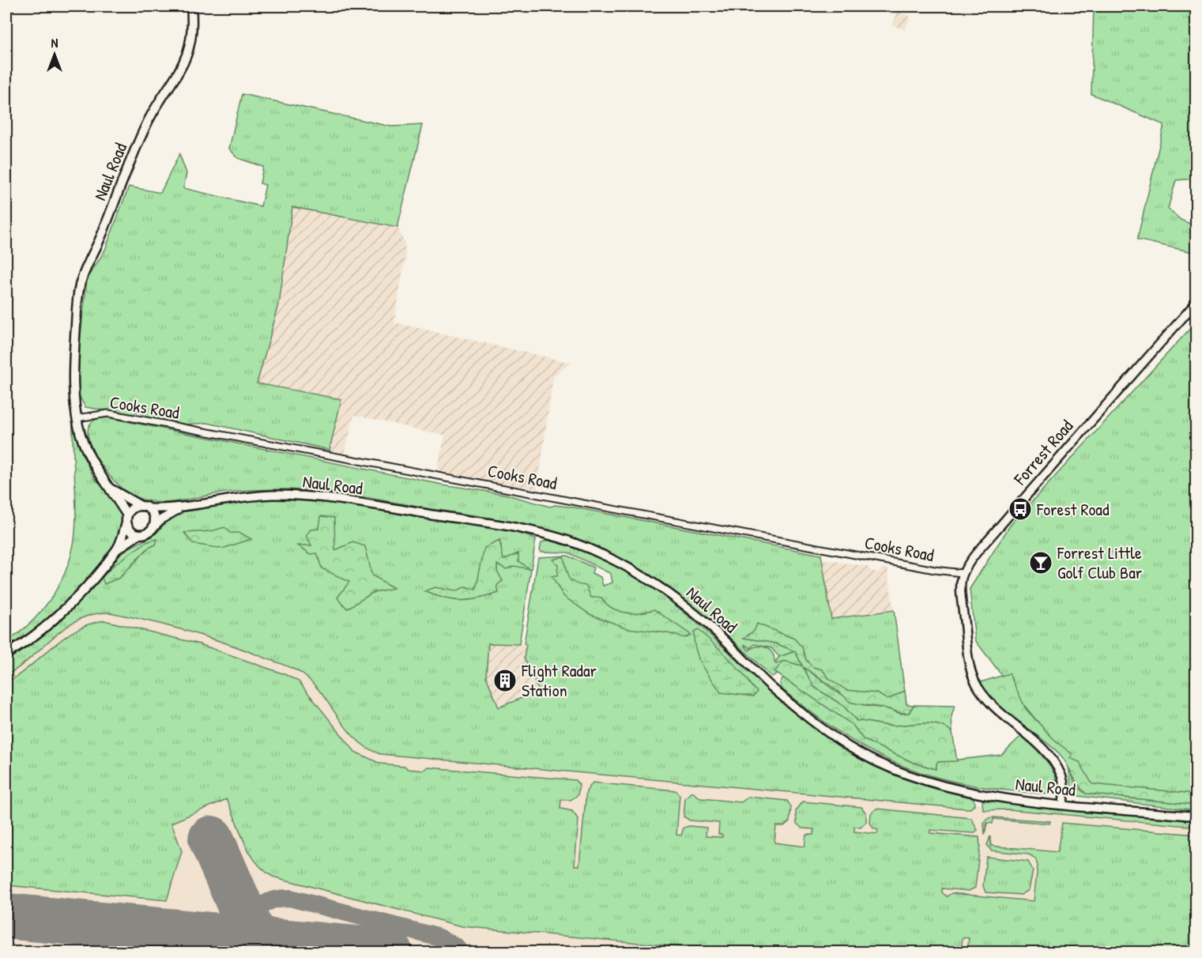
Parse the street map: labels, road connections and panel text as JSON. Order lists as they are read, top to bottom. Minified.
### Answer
{"streets":{"main road":["Naul Road"],"street":["Cooks Road","Forrest Road"]},"crossings":[["Naul Road","Cooks Road"],["Cooks Road","Forrest Road"]],"places":{"bus stop":["Forest Road"],"bar":["Forrest Little Golf Club Bar"],"building":["Flight Radar Station"]},"north":"top"}
